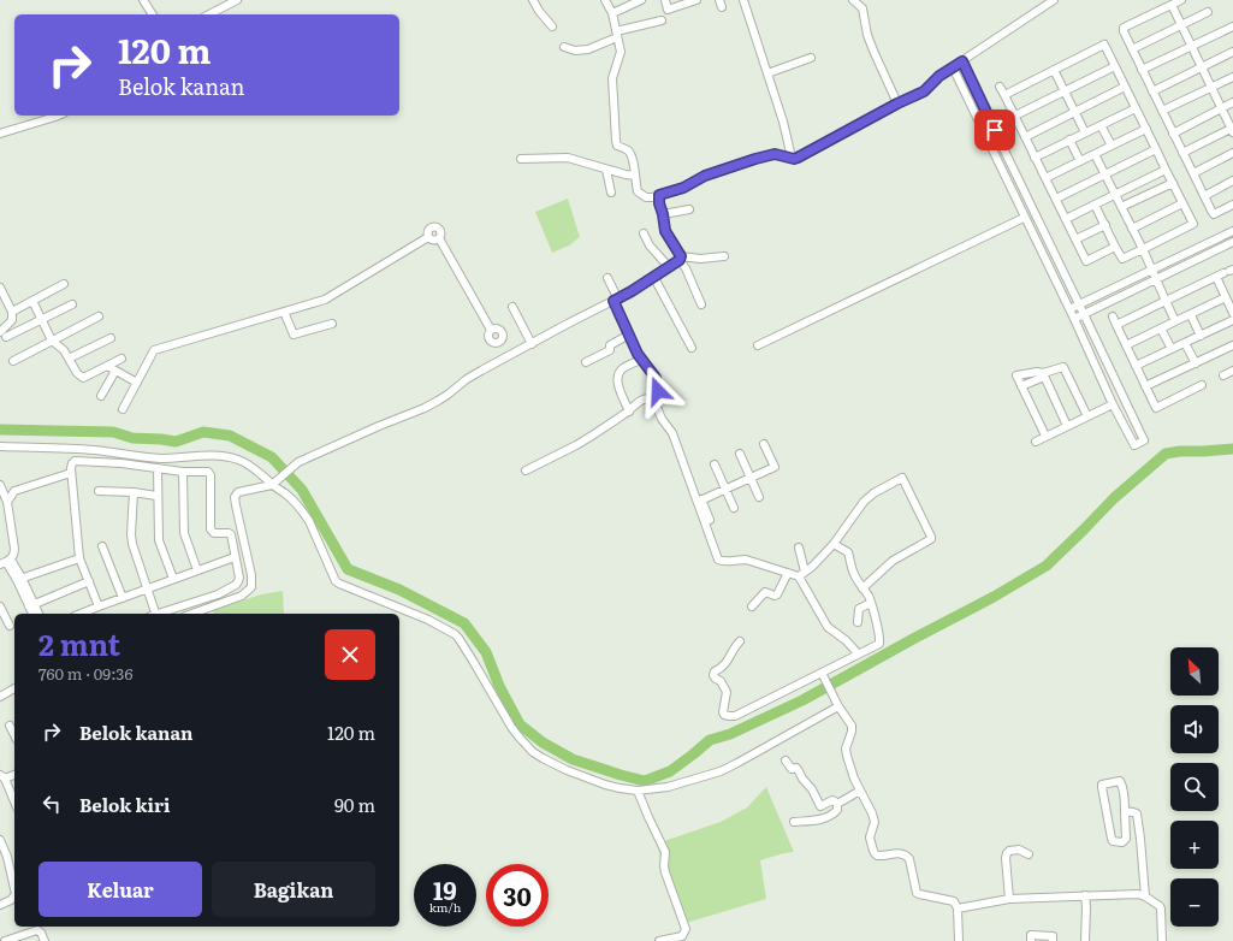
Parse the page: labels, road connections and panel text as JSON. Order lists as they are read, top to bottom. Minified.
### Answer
{"north":"top left","page":{"turn":["120 m","Belok kanan"],"heading":["2 mnt","760 m · 09:36"],"map_buttons":["+","−"],"list":[{"name":"Belok kanan","value":"120 m"},{"name":"Belok kiri","value":"90 m"}],"buttons":["Keluar","Bagikan"],"speed":"19 km/h","limit":"30"}}
